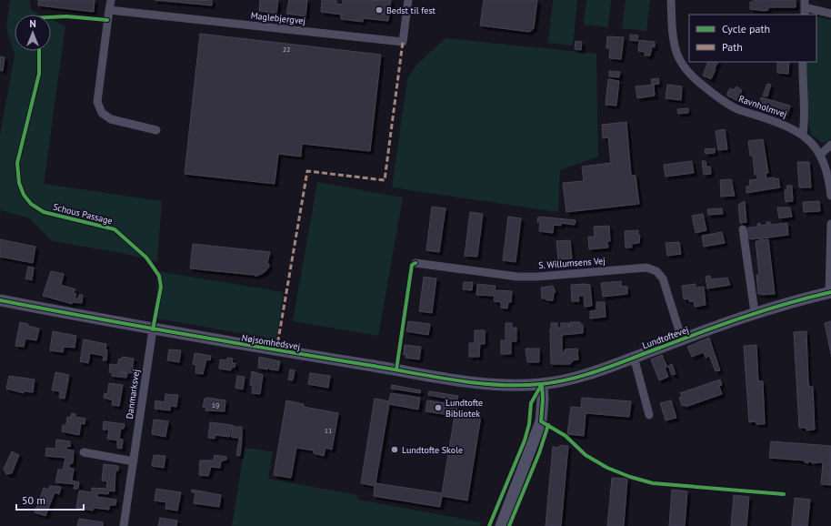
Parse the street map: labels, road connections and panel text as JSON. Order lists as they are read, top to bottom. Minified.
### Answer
{"streets":{"street":["Maglebjergvej","Ravnholmvej","S. Willumsens Vej","Lundtoftevej","Nøjsomhedsvej","Danmarksvej"],"cycle path":["Schous Passage"]},"crossings":[["S. Willumsens Vej","Lundtoftevej"],["Lundtoftevej","Nøjsomhedsvej"],["Nøjsomhedsvej","Danmarksvej"]],"places":["Bedst til fest","Lundtofte Bibliotek","Lundtofte Skole"],"house_numbers":["22","19","11"],"legend":["Cycle path","Path"],"scale_bar":"50 m","north":"top"}
